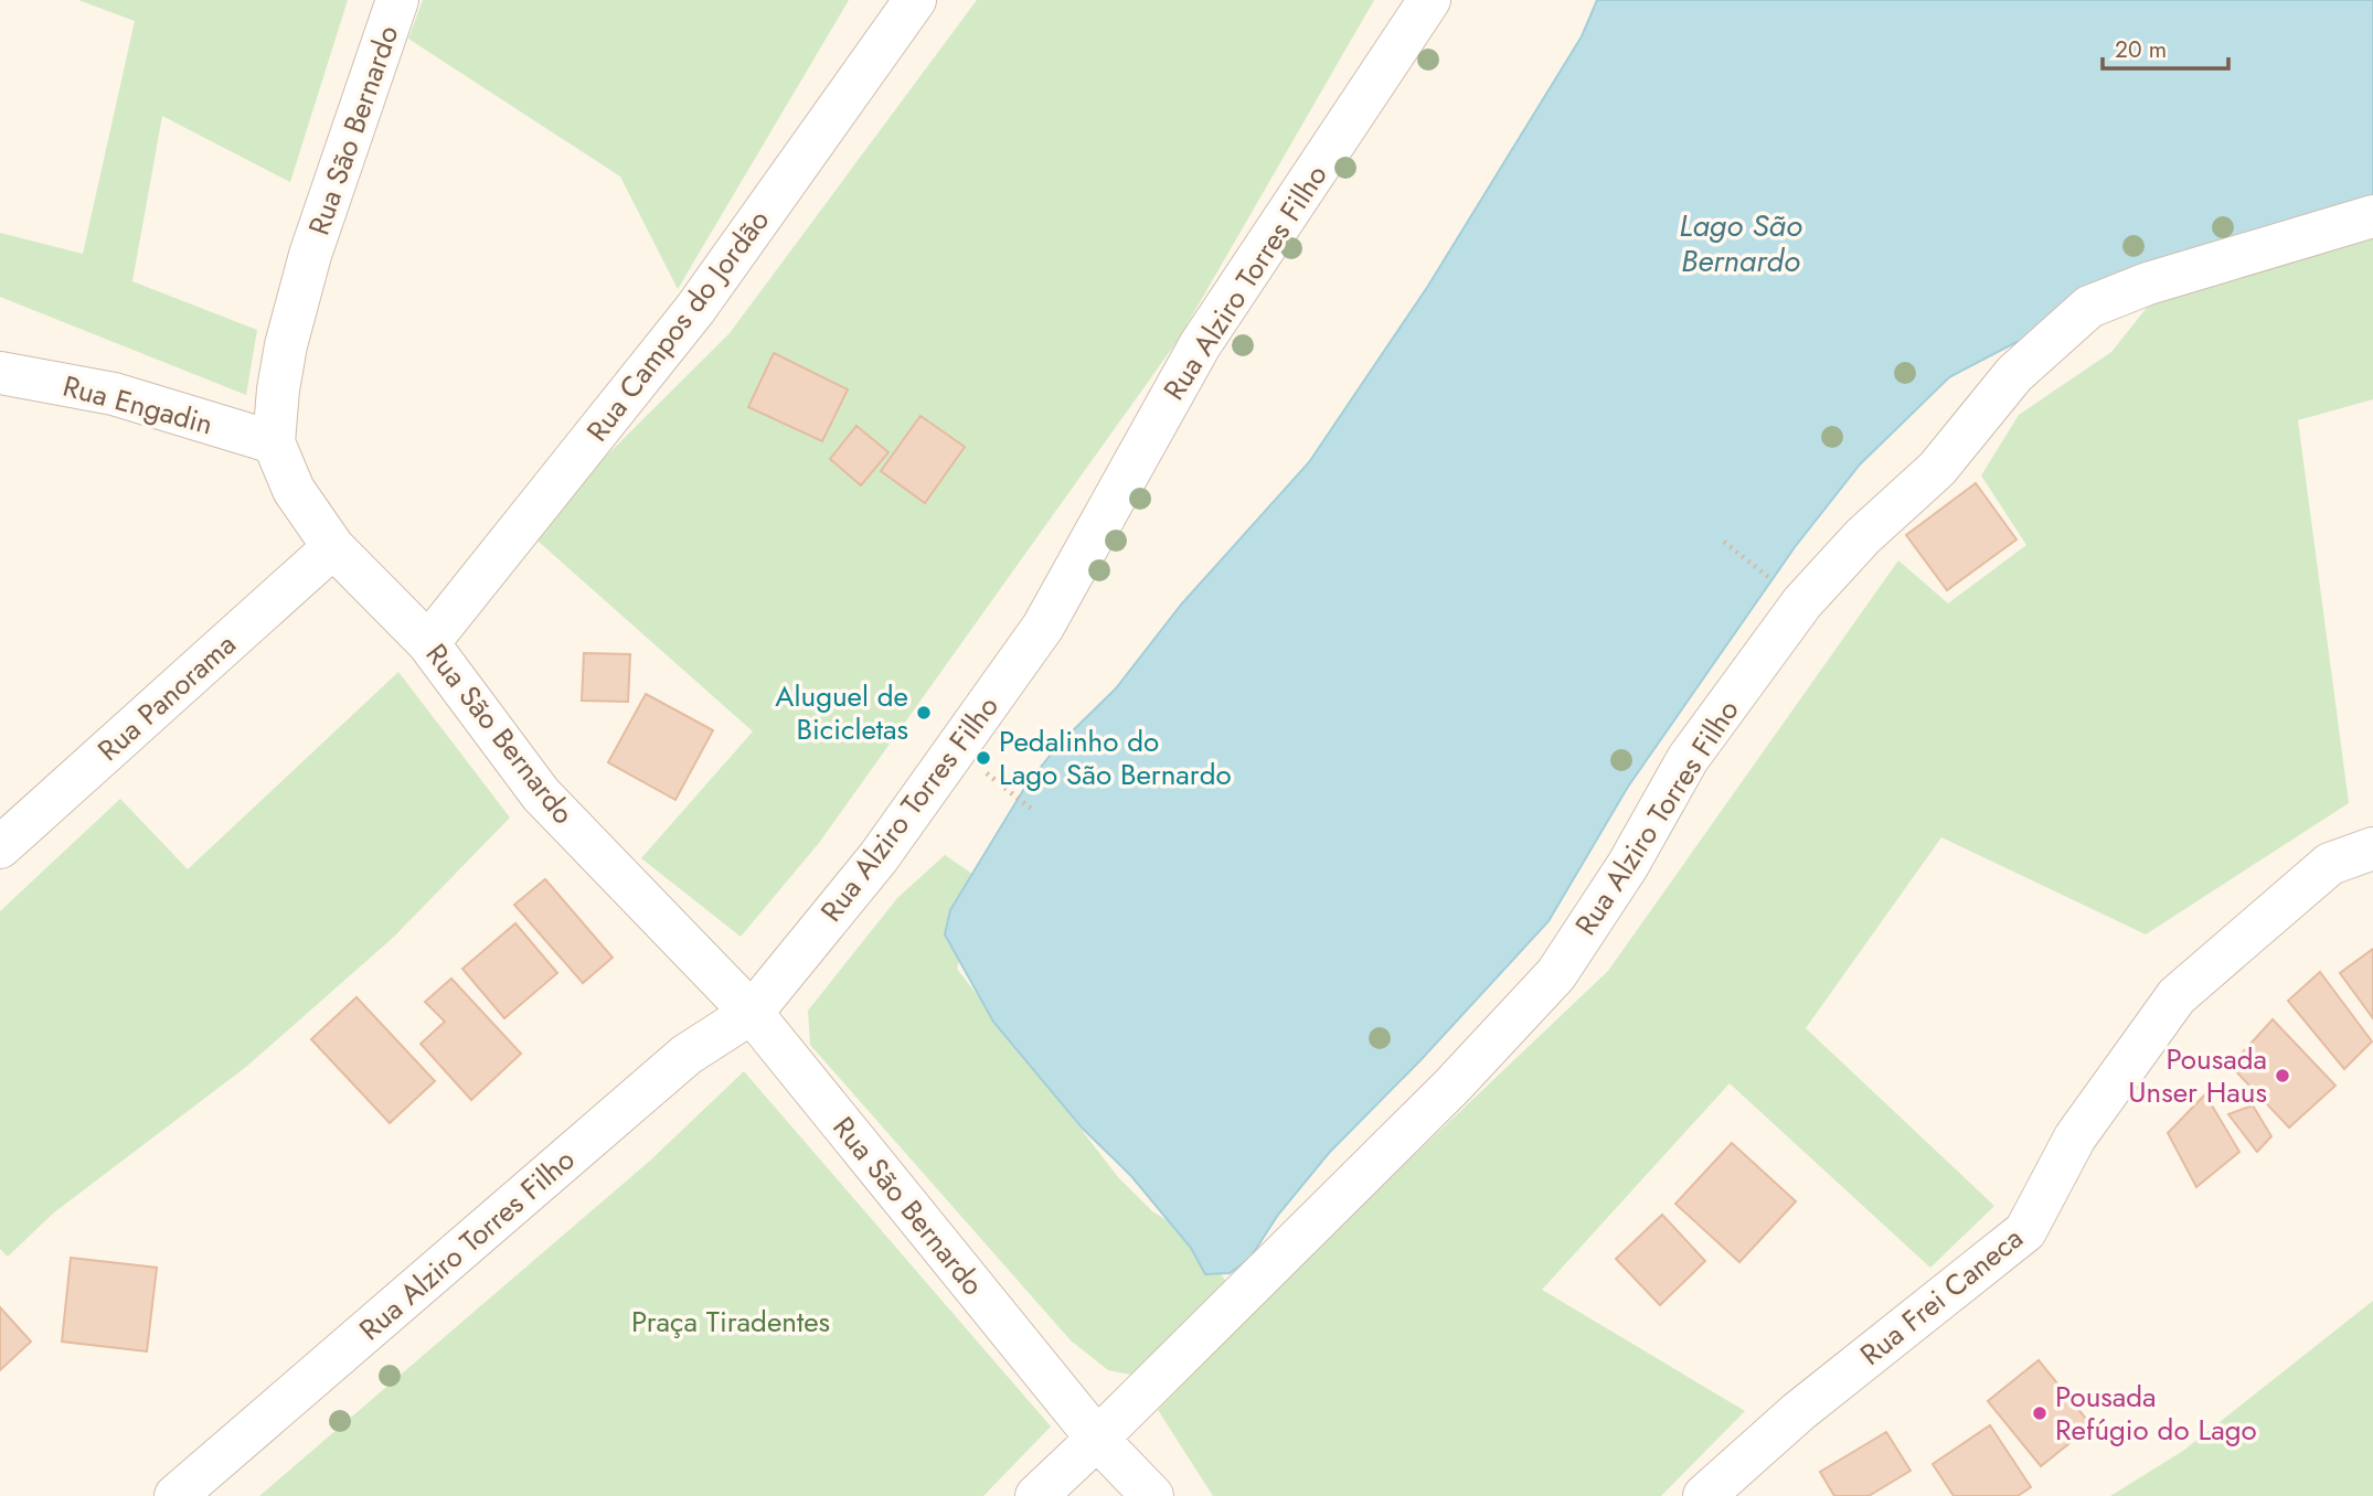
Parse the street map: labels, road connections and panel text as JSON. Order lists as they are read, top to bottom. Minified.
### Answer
{"streets":{"street":["Rua São Bernardo","Rua Alziro Torres Filho","Rua Campos do Jordão","Rua Engadin","Rua Panorama","Rua Frei Caneca"]},"crossings":[["Rua São Bernardo","Rua Alziro Torres Filho"],["Rua São Bernardo","Rua Campos do Jordão"],["Rua São Bernardo","Rua Engadin"],["Rua São Bernardo","Rua Panorama"]],"water":["Lago São Bernardo"],"parks":["Praça Tiradentes"],"places":["Aluguel de Bicicletas","Pedalinho do Lago São Bernardo","Pousada Unser Haus","Pousada Refúgio do Lago"],"scale_bar":"20 m"}
